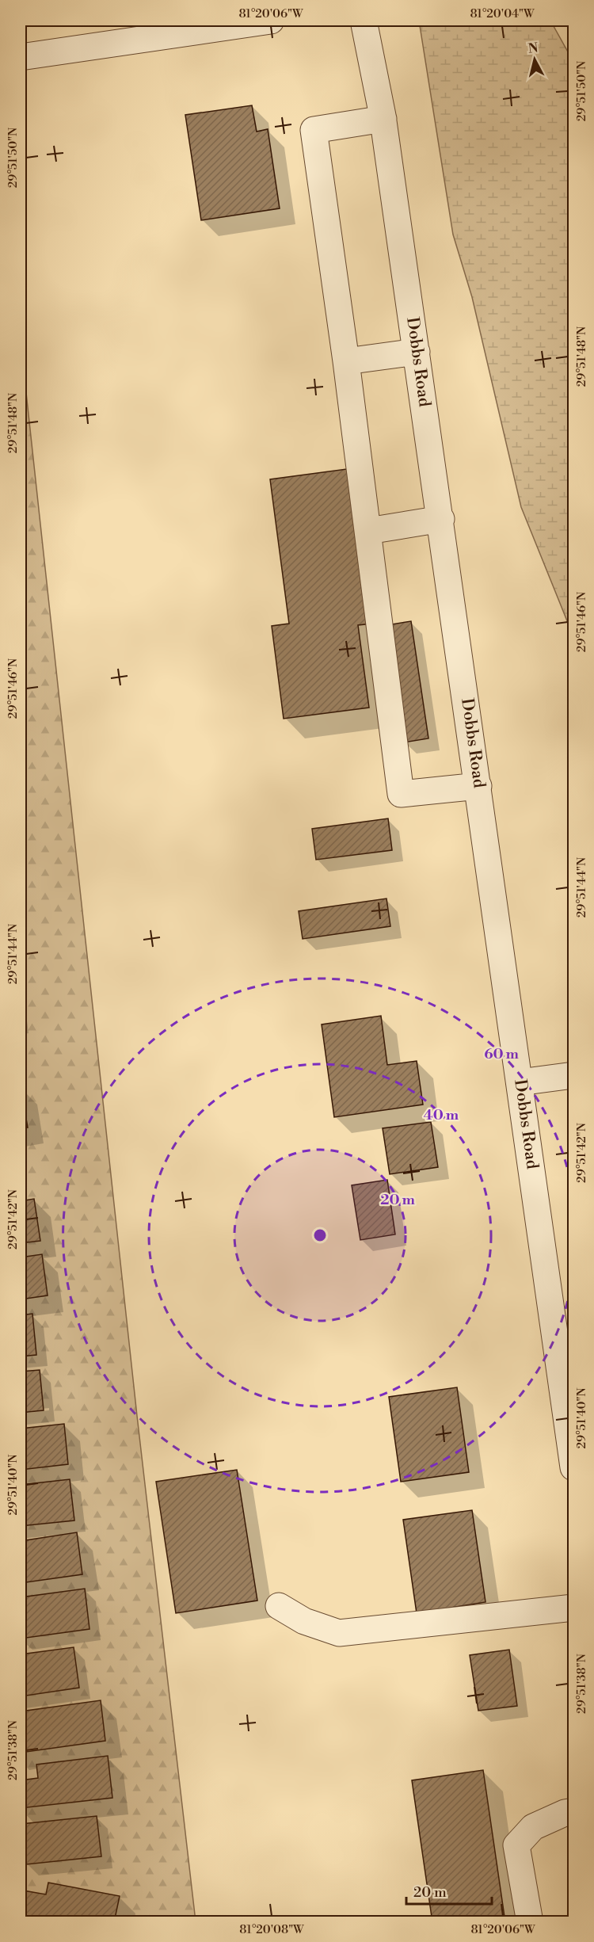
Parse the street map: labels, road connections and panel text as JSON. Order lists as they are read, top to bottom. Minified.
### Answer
{"streets":{"street":["Dobbs Road"]},"scale_bar":"20 m","north":"top","coordinates":["81°20'06\"W","81°20'04\"W","29°51'50\"N","29°51'48\"N","29°51'46\"N","29°51'44\"N","29°51'42\"N","29°51'40\"N","29°51'38\"N","81°20'08\"W"],"rings":["60 m","40 m","20 m"]}
